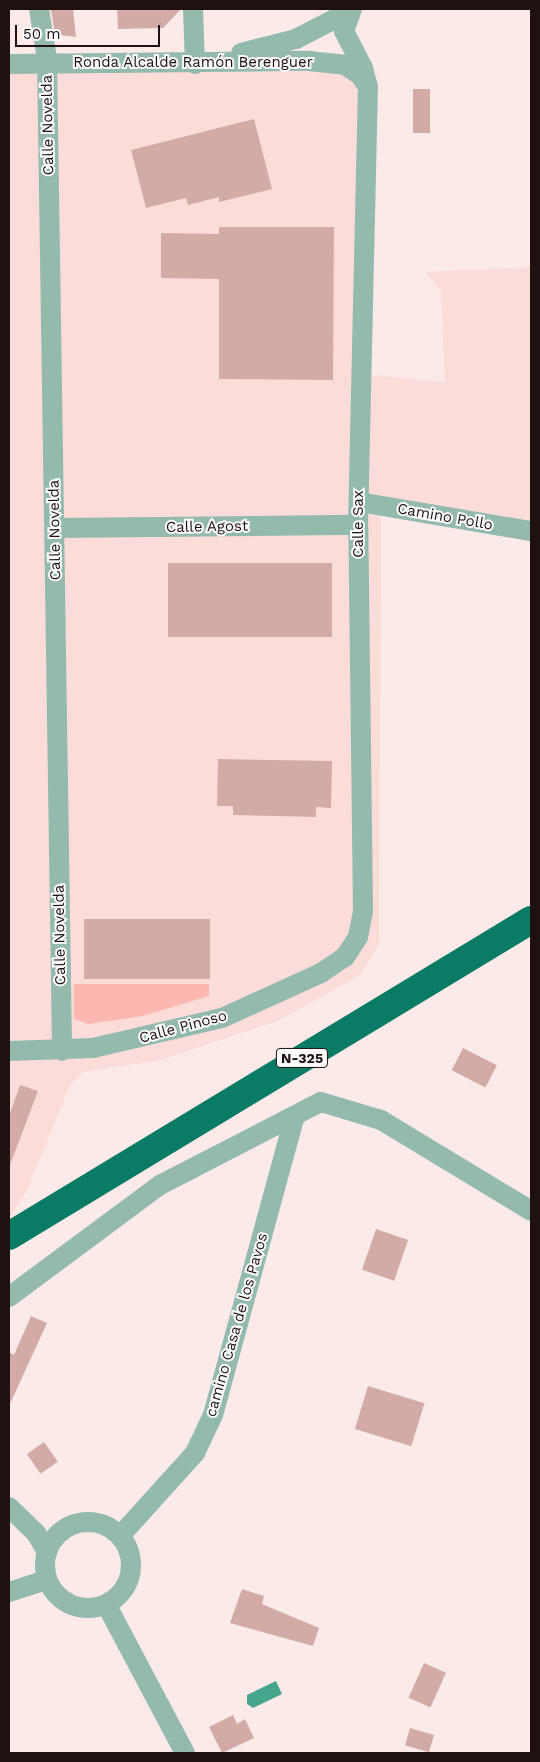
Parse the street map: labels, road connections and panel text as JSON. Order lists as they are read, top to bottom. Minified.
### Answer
{"streets":{"highway":["N-325"],"street":["Ronda Alcalde Ramón Berenguer","Calle Novelda","Camino Pollo","Calle Sax","Calle Agost","Calle Pinoso","camino Casa de los Pavos"]},"crossings":[["Ronda Alcalde Ramón Berenguer","Calle Novelda"],["Ronda Alcalde Ramón Berenguer","Calle Sax"],["Calle Novelda","Calle Agost"],["Calle Novelda","Calle Pinoso"],["Camino Pollo","Calle Sax"],["Calle Sax","Calle Agost"],["Calle Sax","Calle Pinoso"]],"scale_bar":"50 m"}
